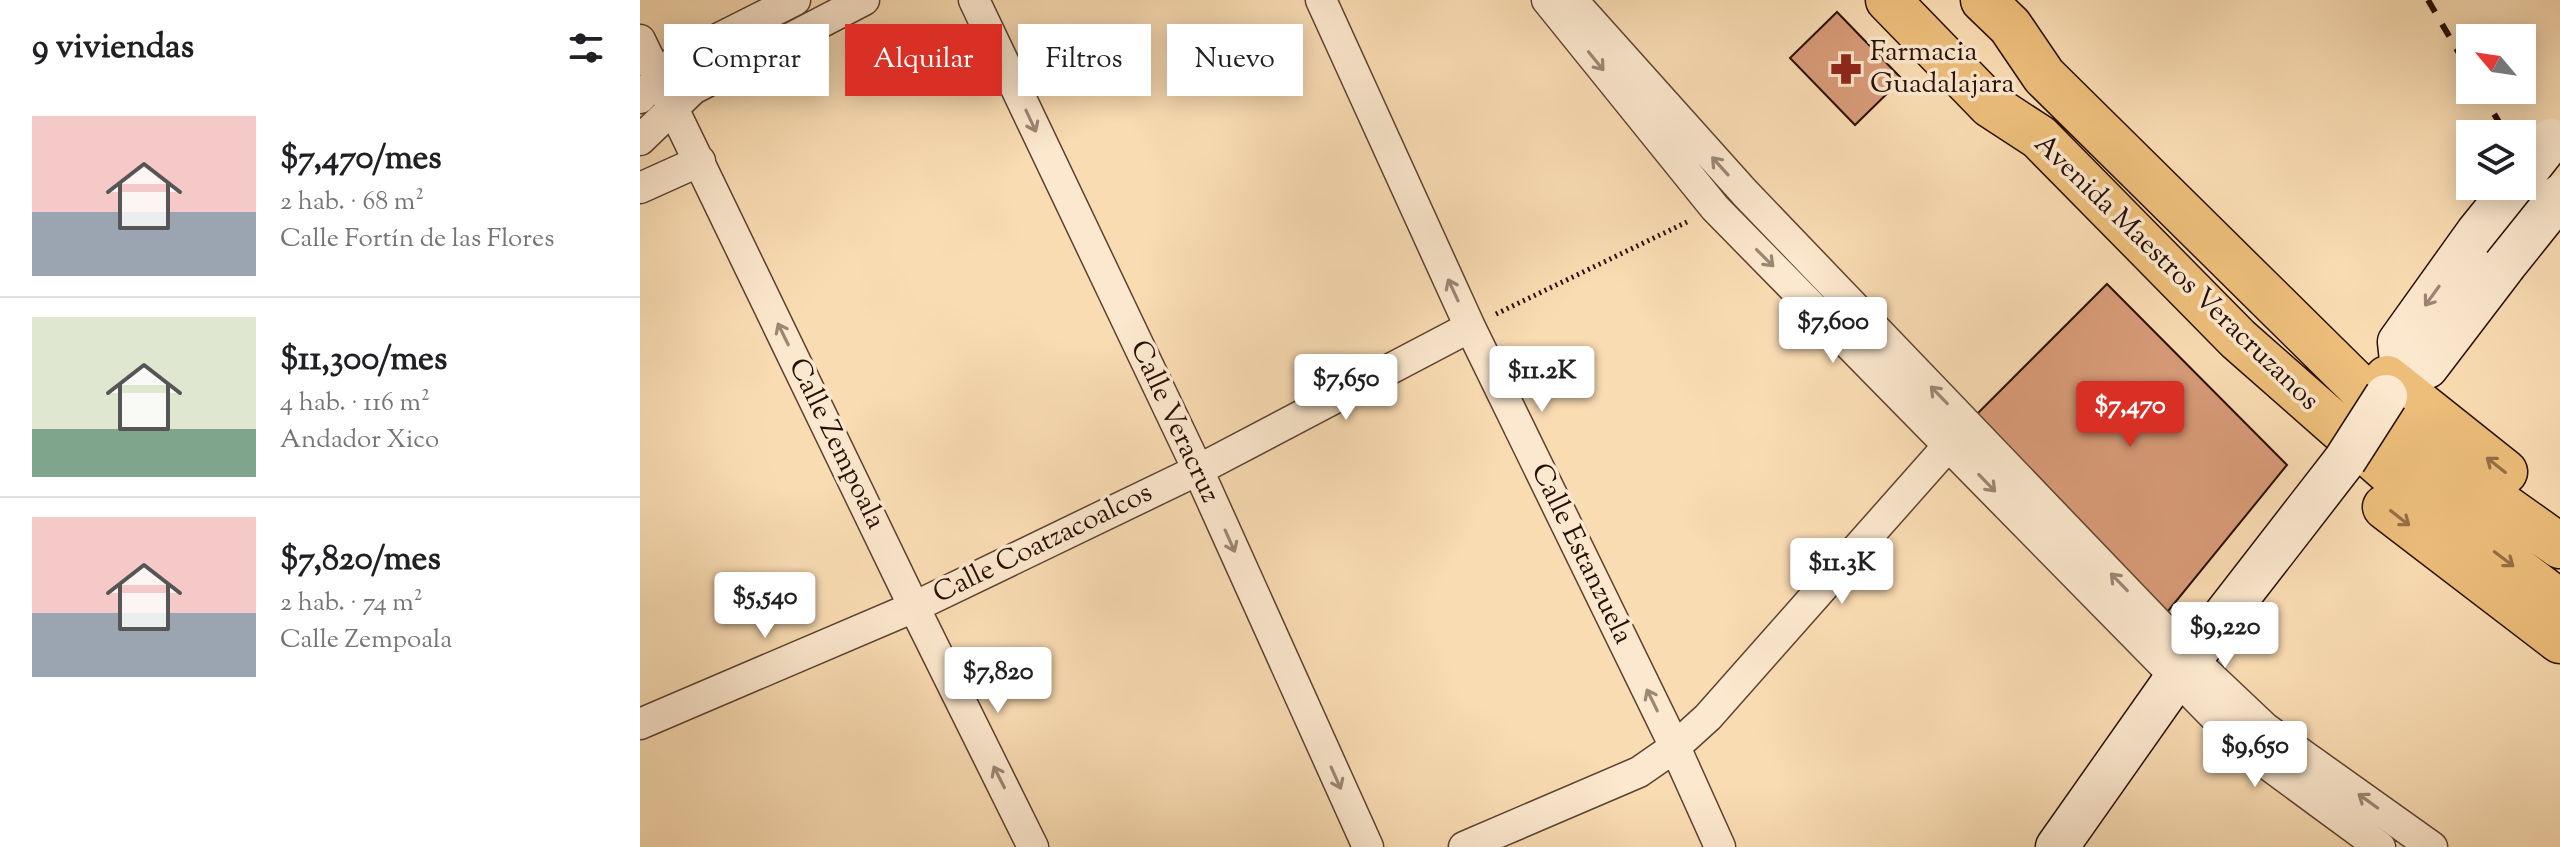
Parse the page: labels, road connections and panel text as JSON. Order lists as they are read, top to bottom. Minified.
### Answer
{"streets":{"main road":["Avenida Maestros Veracruzanos"],"street":["Calle Veracruz","Calle Zempoala","Calle Coatzacoalcos","Calle Estanzuela"]},"crossings":[["Calle Veracruz","Calle Coatzacoalcos"],["Calle Zempoala","Calle Coatzacoalcos"],["Calle Coatzacoalcos","Calle Estanzuela"]],"one_way":["Calle Veracruz","Calle Zempoala"],"places":{"pharmacy":["Farmacia Guadalajara"]},"north":"top left","page":{"heading":"9 viviendas","chip":["Comprar","Alquilar","Filtros","Nuevo"],"list":[{"name":"$7,470/mes","note":"2 hab. · 68 m² · Calle Fortín de las Flores"},{"name":"$11,300/mes","note":"4 hab. · 116 m² · Andador Xico"},{"name":"$7,820/mes","note":"2 hab. · 74 m² · Calle Zempoala"}],"price":["$7,600","$11.2K","$7,650","$7,470","$11.3K","$5,540","$9,220","$7,820","$9,650"]}}
